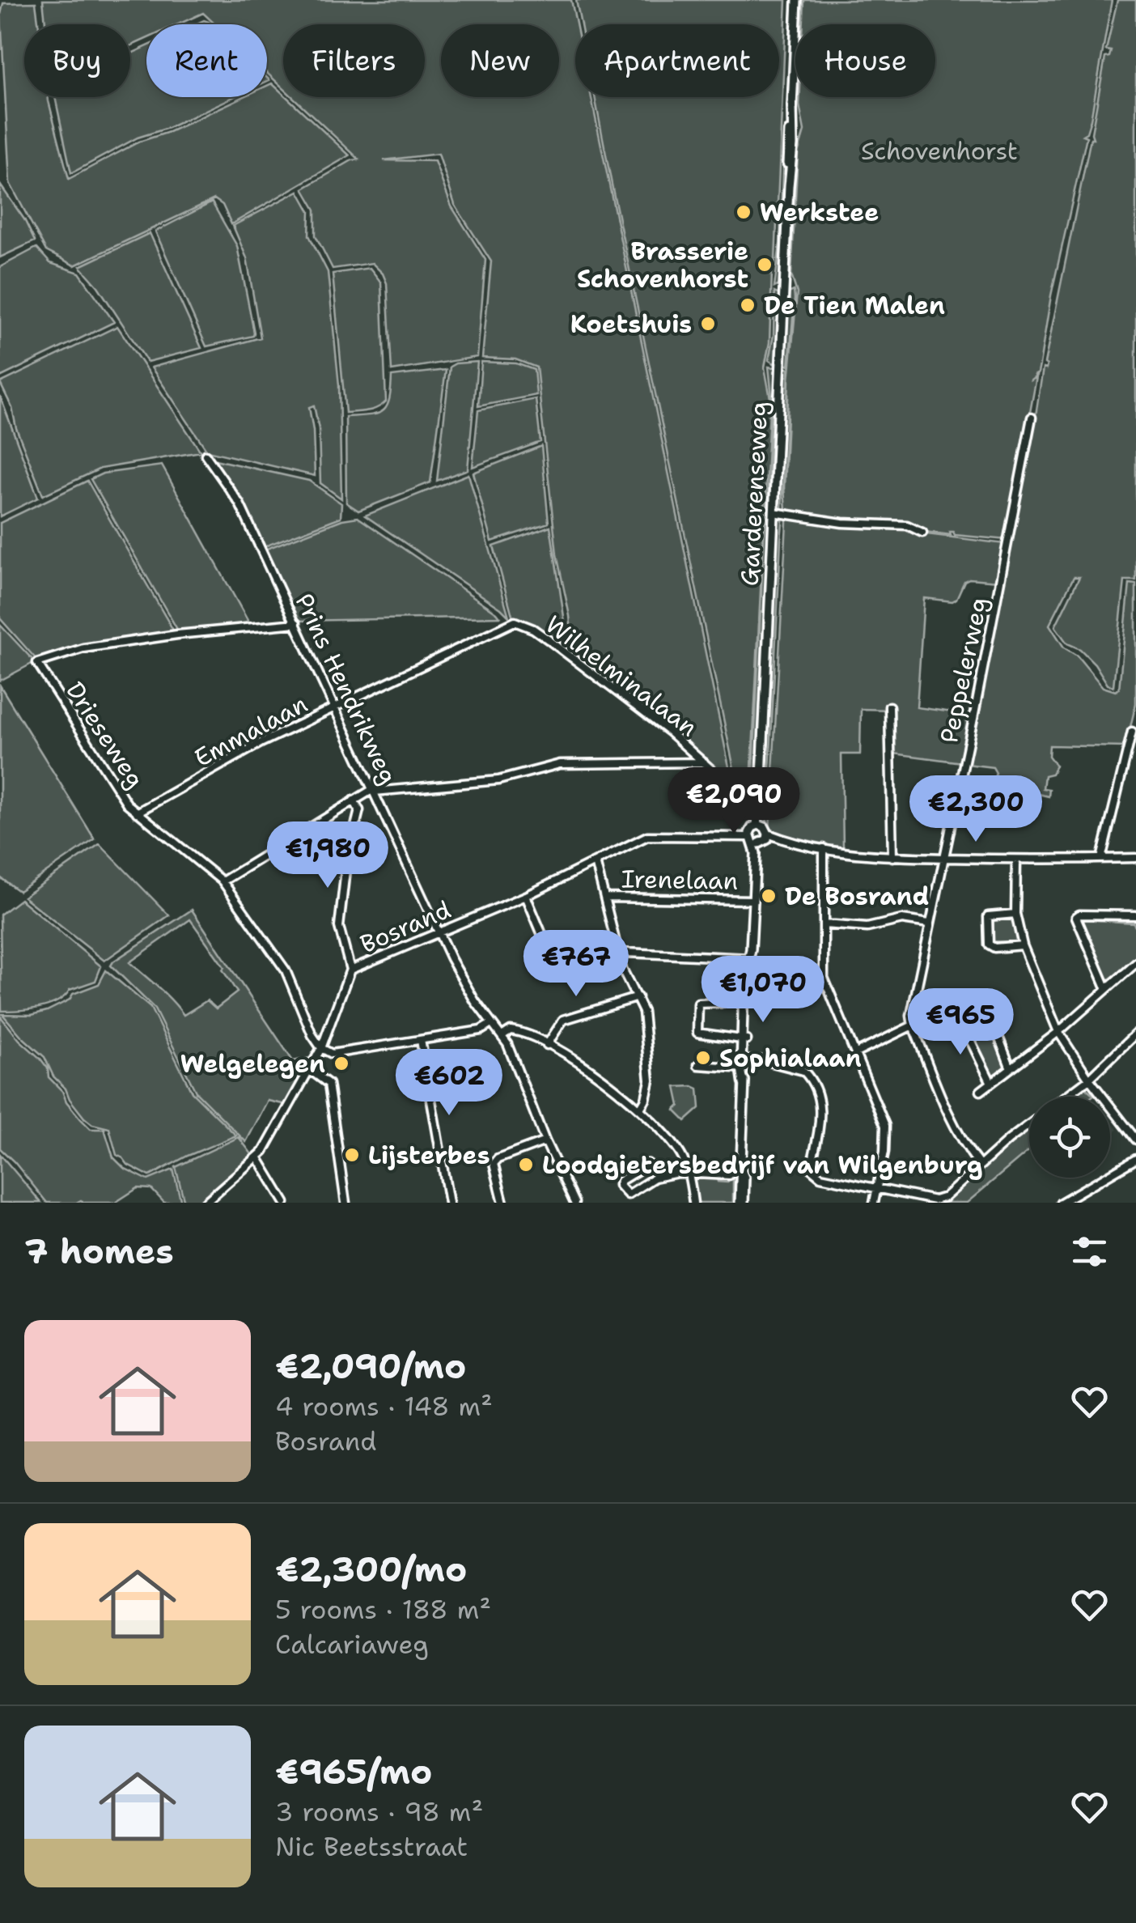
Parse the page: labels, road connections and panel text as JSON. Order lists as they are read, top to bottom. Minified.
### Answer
{"streets":{"main road":["Garderenseweg"],"street":["Peppelerweg","Wilhelminalaan","Prins Hendrikweg","Emmalaan","Drieseweg","Irenelaan","Bosrand"]},"crossings":[["Peppelerweg","Bosrand"],["Wilhelminalaan","Emmalaan"],["Prins Hendrikweg","Emmalaan"],["Prins Hendrikweg","Drieseweg"],["Prins Hendrikweg","Bosrand"],["Emmalaan","Drieseweg"],["Drieseweg","Bosrand"]],"parks":["Schovenhorst"],"places":["Werkstee","Brasserie Schovenhorst","De Tien Malen","Koetshuis","De Bosrand","Sophialaan","Welgelegen","Lijsterbes","Loodgietersbedrijf van Wilgenburg"],"page":{"chip":["Buy","Rent","Filters","New","Apartment","House"],"price":["€2,090","€2,300","€1,980","€767","€1,070","€965","€602"],"heading":"7 homes","list":[{"name":"€2,090/mo","note":"4 rooms · 148 m² · Bosrand"},{"name":"€2,300/mo","note":"5 rooms · 188 m² · Calcariaweg"},{"name":"€965/mo","note":"3 rooms · 98 m² · Nic Beetsstraat"}]}}
